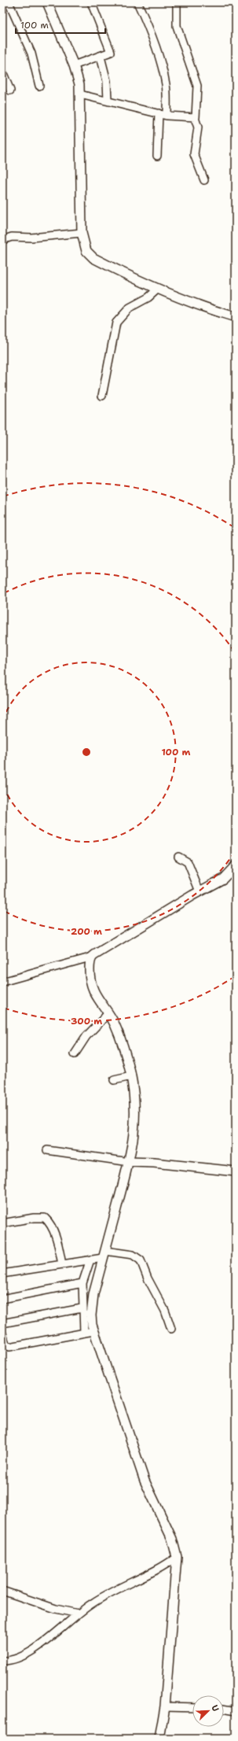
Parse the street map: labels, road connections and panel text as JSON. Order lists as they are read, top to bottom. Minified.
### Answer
{"scale_bar":"100 m","north":"top right","rings":["100 m","200 m","300 m"]}
